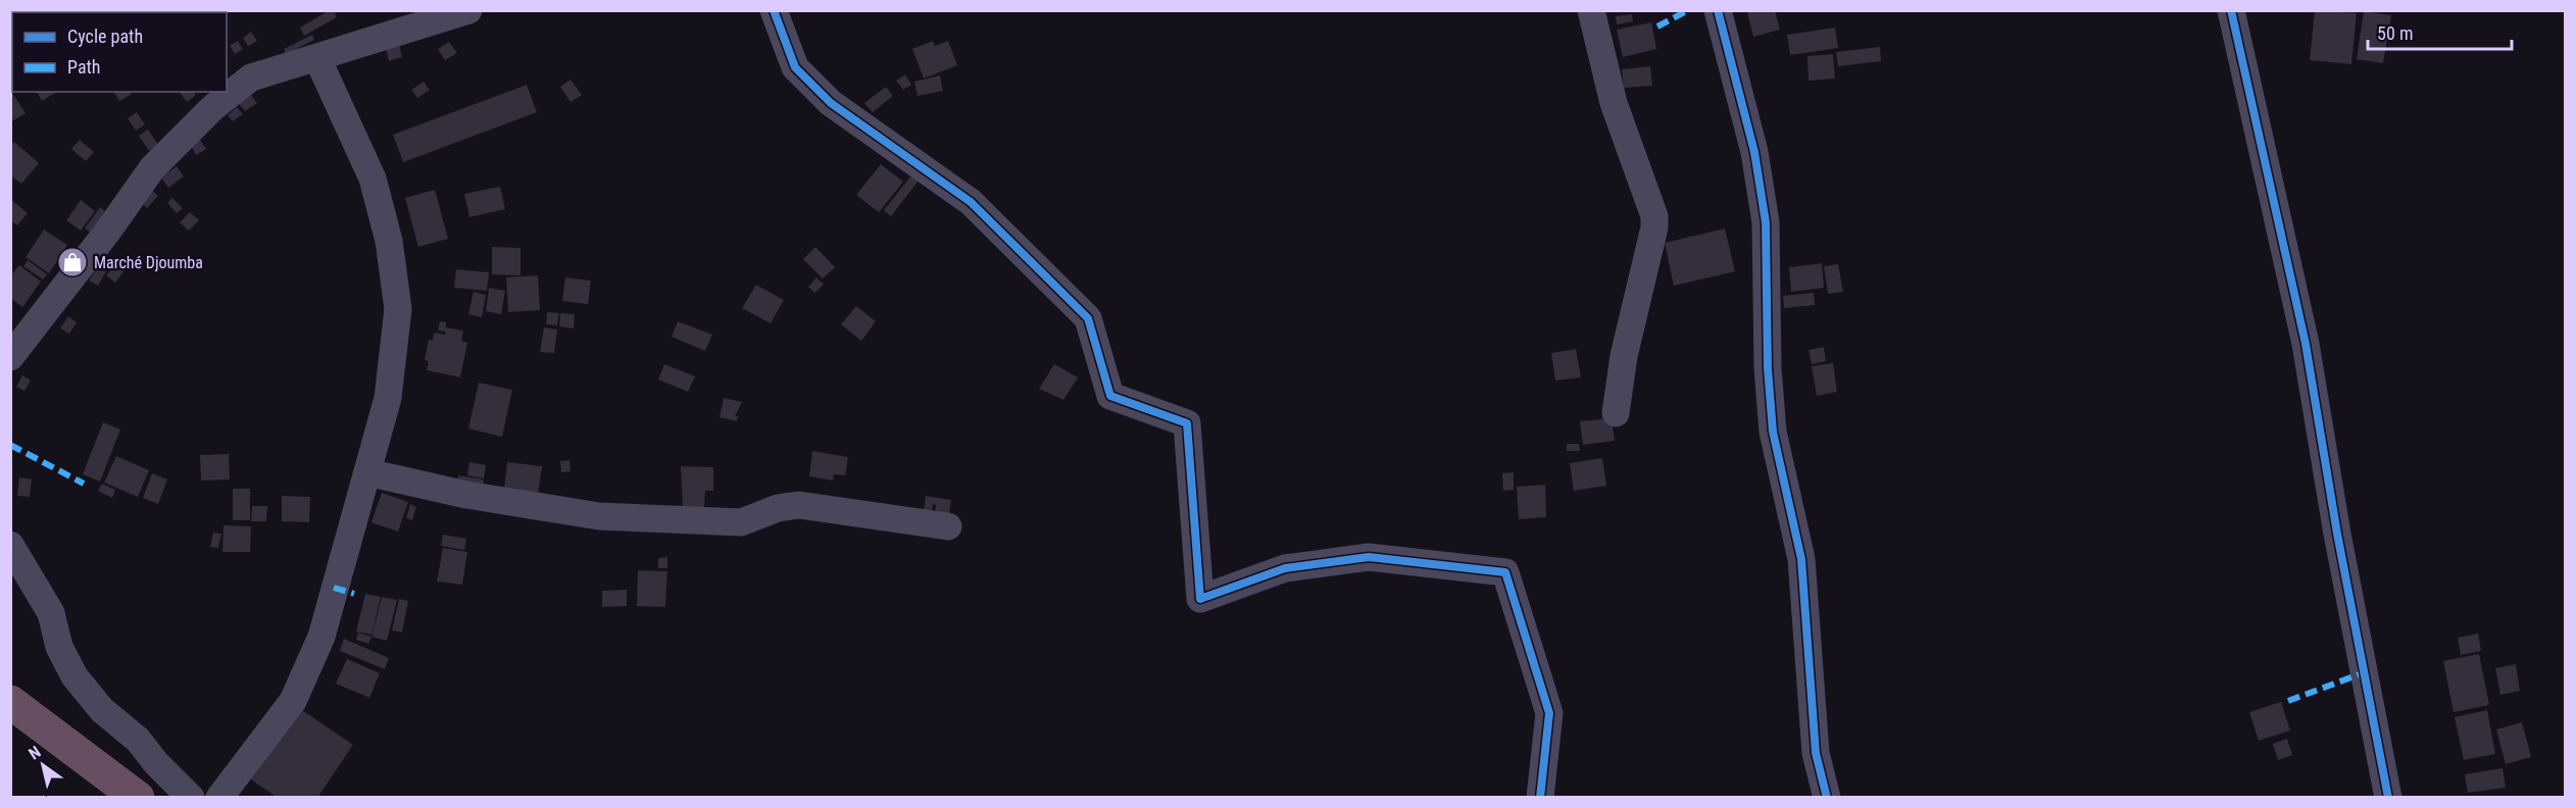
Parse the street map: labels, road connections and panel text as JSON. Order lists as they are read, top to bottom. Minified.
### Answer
{"places":{"shop":["Marché Djoumba"]},"legend":["Cycle path","Path"],"scale_bar":"50 m","north":"top left"}
